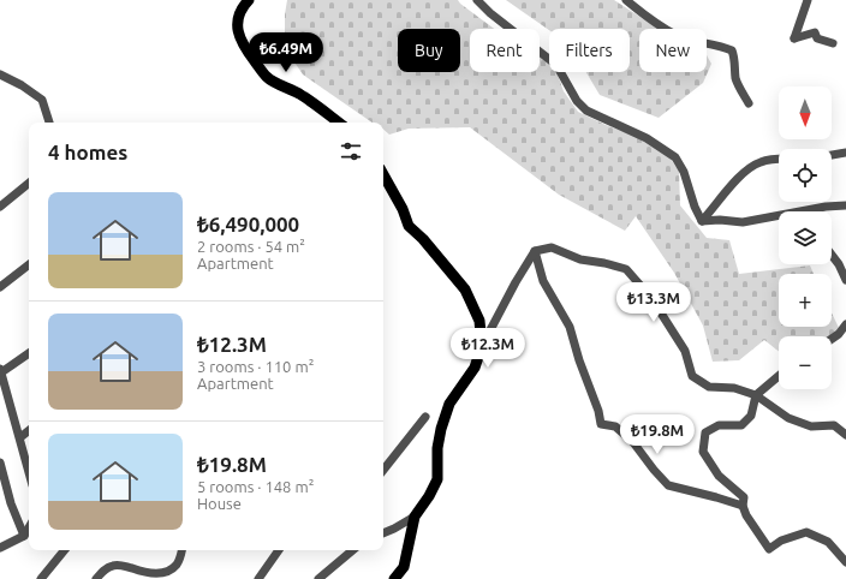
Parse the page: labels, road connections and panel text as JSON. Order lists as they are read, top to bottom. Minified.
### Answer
{"north":"bottom","page":{"chip":["Buy","Rent","Filters","New"],"price":["₺6.49M","₺13.3M","₺12.3M","₺19.8M"],"map_buttons":["+","−"],"heading":"4 homes","list":[{"name":"₺6,490,000","note":"2 rooms · 54 m² · Apartment"},{"name":"₺12.3M","note":"3 rooms · 110 m² · Apartment"},{"name":"₺19.8M","note":"5 rooms · 148 m² · House"}]}}
